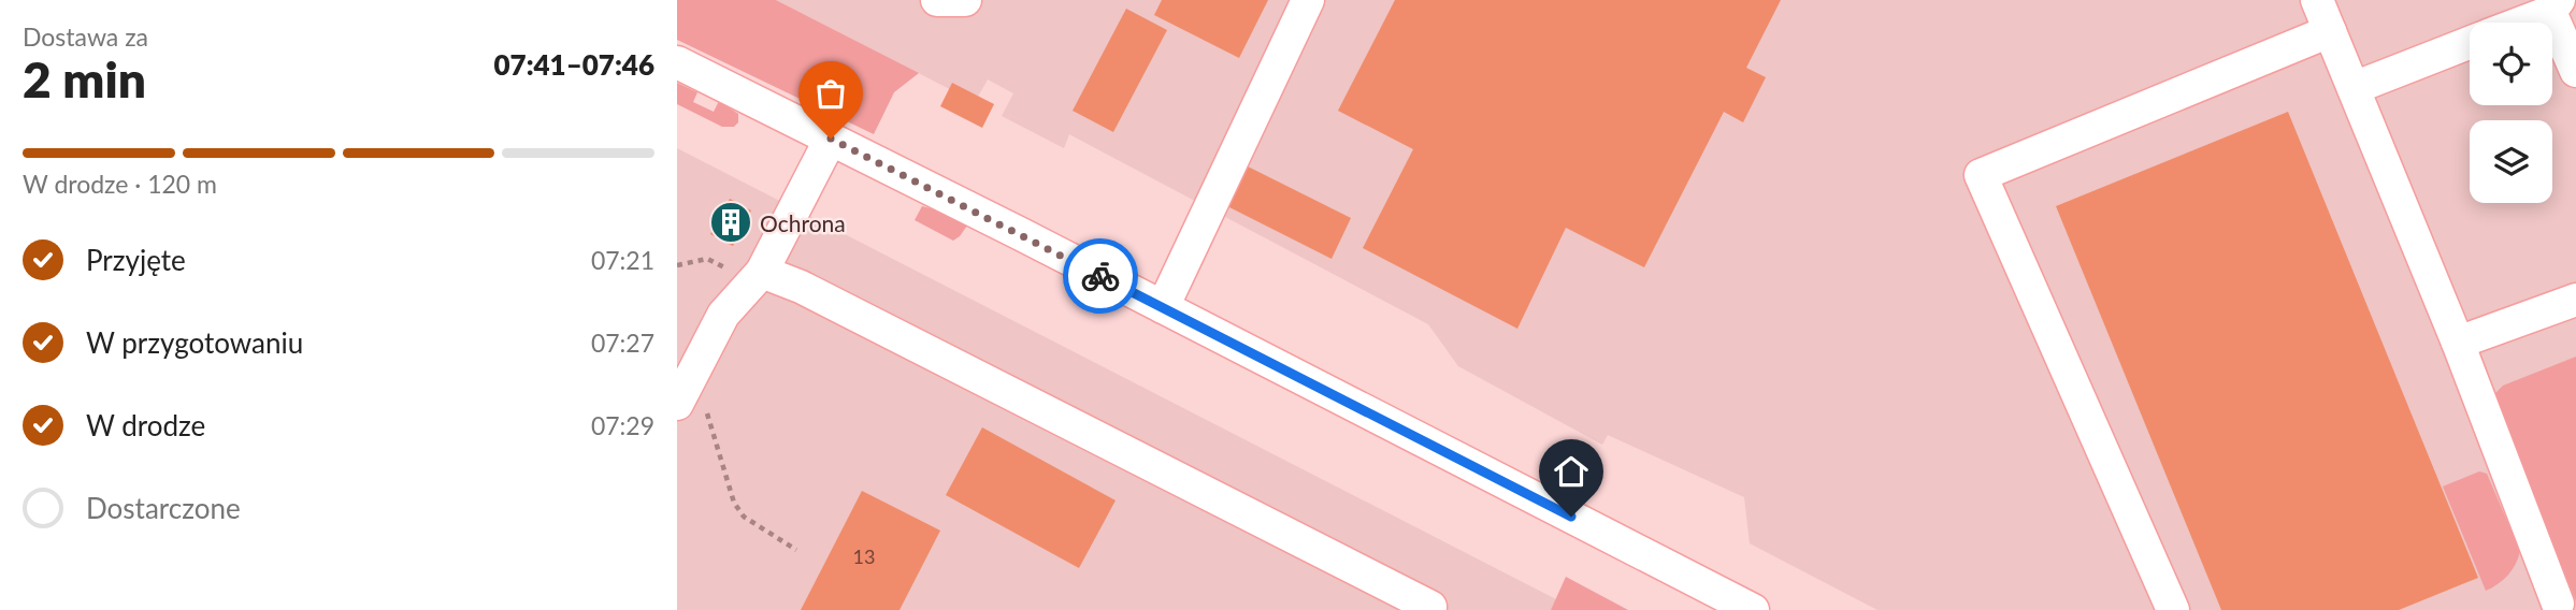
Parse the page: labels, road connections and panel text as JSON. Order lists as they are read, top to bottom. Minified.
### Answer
{"places":{"building":["Ochrona"]},"house_numbers":["13"],"page":{"heading":["2 min","Dostawa za","07:41–07:46"],"bar":"W drodze · 120 m","list":[["Przyjęte","07:21"],["W przygotowaniu","07:27"],["W drodze","07:29"],"Dostarczone"]}}
